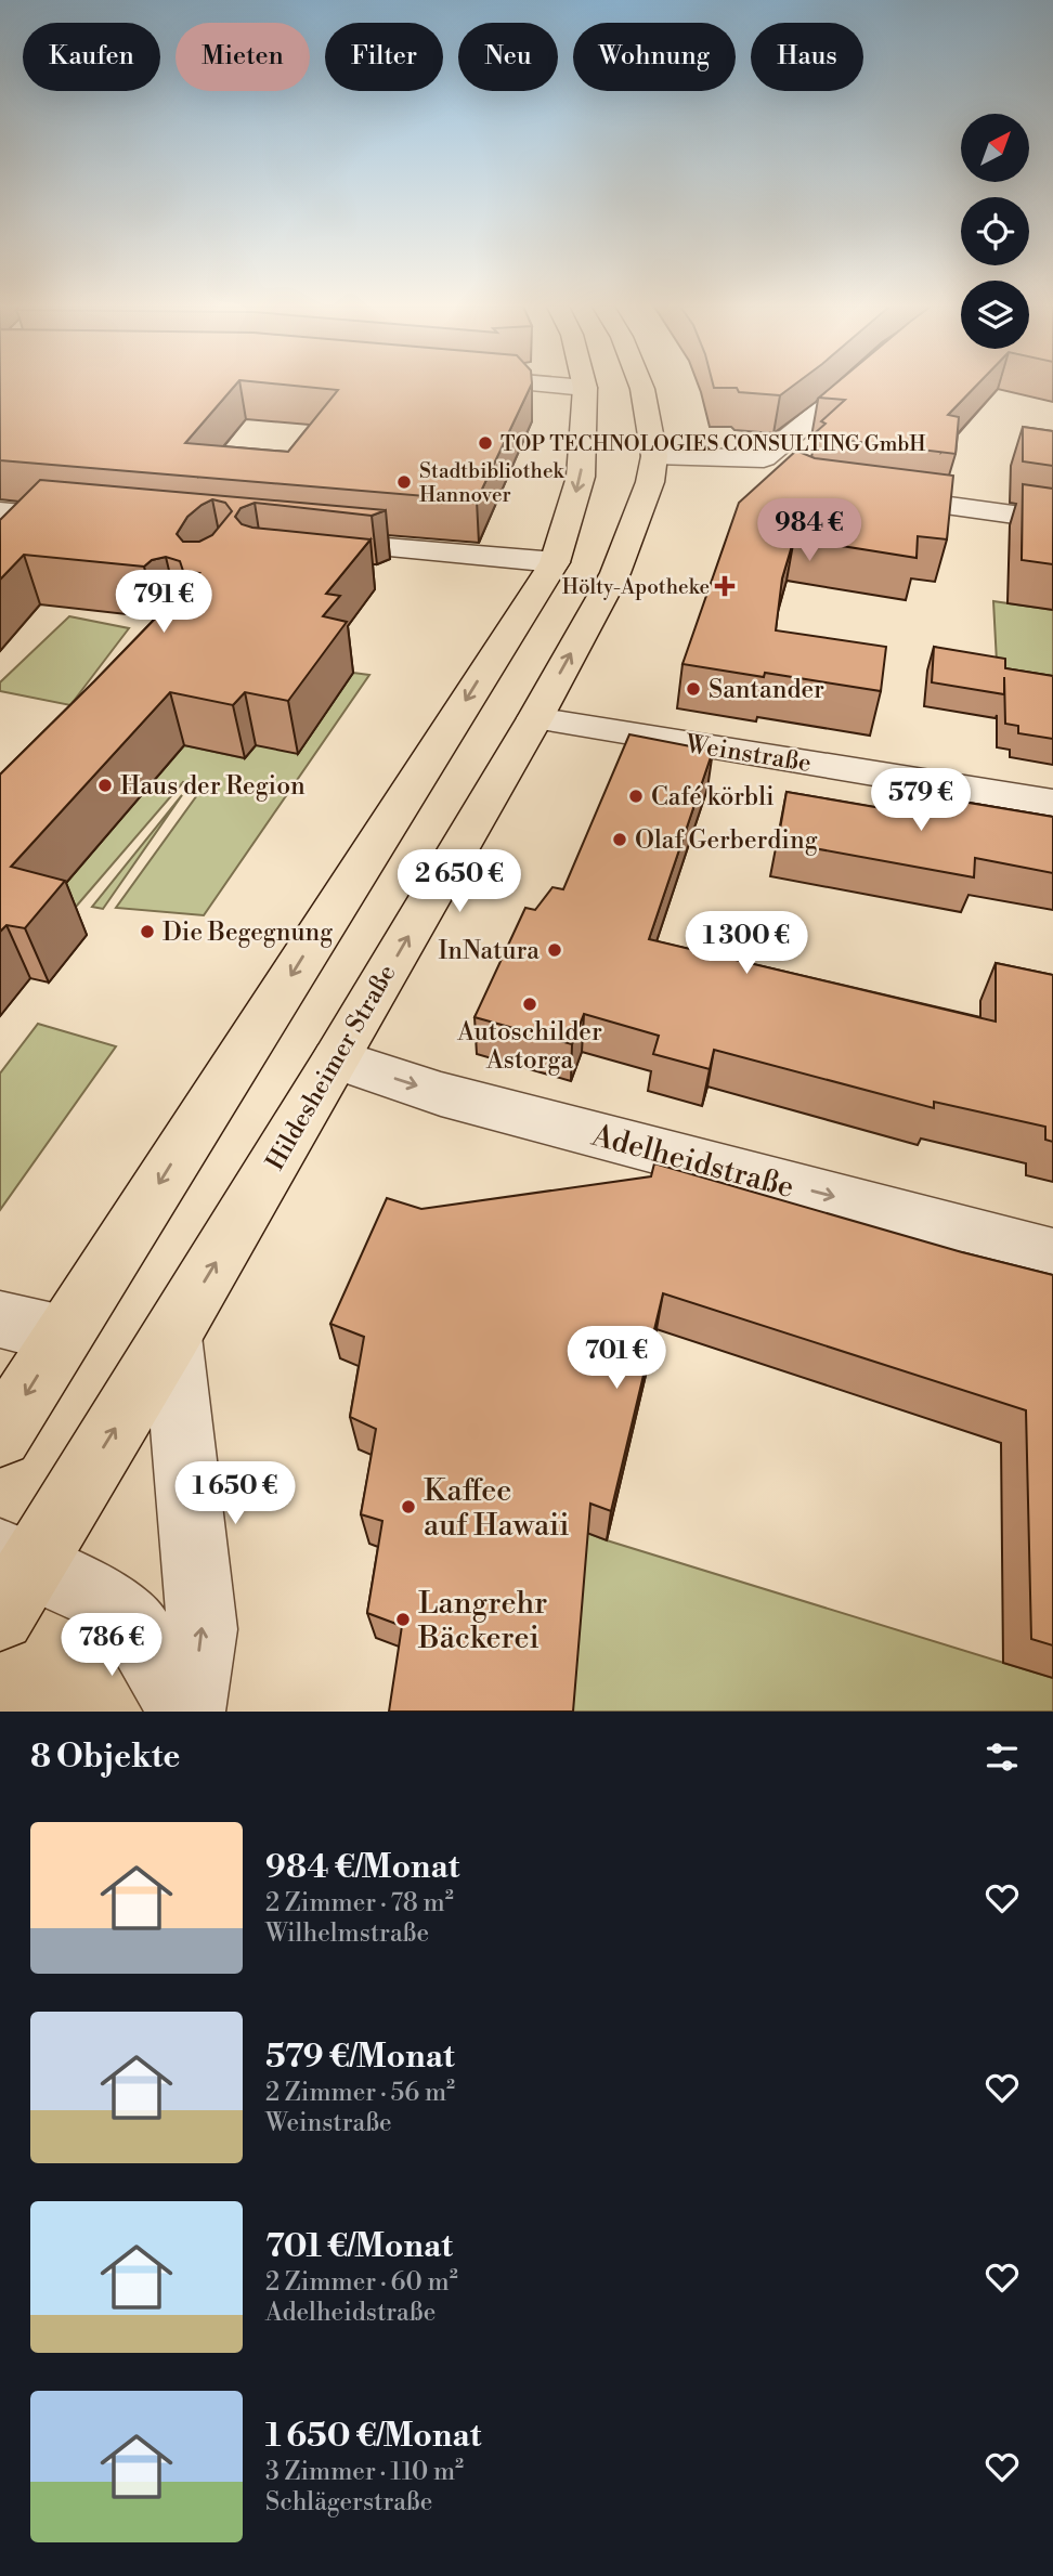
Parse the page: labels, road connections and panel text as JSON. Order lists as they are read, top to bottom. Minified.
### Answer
{"streets":{"main road":["Hildesheimer Straße"],"street":["Weinstraße","Adelheidstraße"]},"crossings":[["Weinstraße","Hildesheimer Straße"],["Hildesheimer Straße","Adelheidstraße"]],"one_way":["Adelheidstraße"],"places":{"other":["TOP TECHNOLOGIES CONSULTING GmbH","Stadtbibliothek Hannover","Santander","Haus der Region","Café körbli","Olaf Gerberding","Die Begegnung","InNatura","Autoschilder Astorga","Kaffee auf Hawaii","Langrehr Bäckerei"],"health":["Hölty-Apotheke"]},"north":"top right","page":{"chip":["Kaufen","Mieten","Filter","Neu","Wohnung","Haus"],"price":["984 €","791 €","579 €","2 650 €","1 300 €","701 €","1 650 €","786 €"],"heading":"8 Objekte","list":[{"name":"984 €/Monat","note":"2 Zimmer · 78 m² · Wilhelmstraße"},{"name":"579 €/Monat","note":"2 Zimmer · 56 m² · Weinstraße"},{"name":"701 €/Monat","note":"2 Zimmer · 60 m² · Adelheidstraße"},{"name":"1 650 €/Monat","note":"3 Zimmer · 110 m² · Schlägerstraße"}]}}
